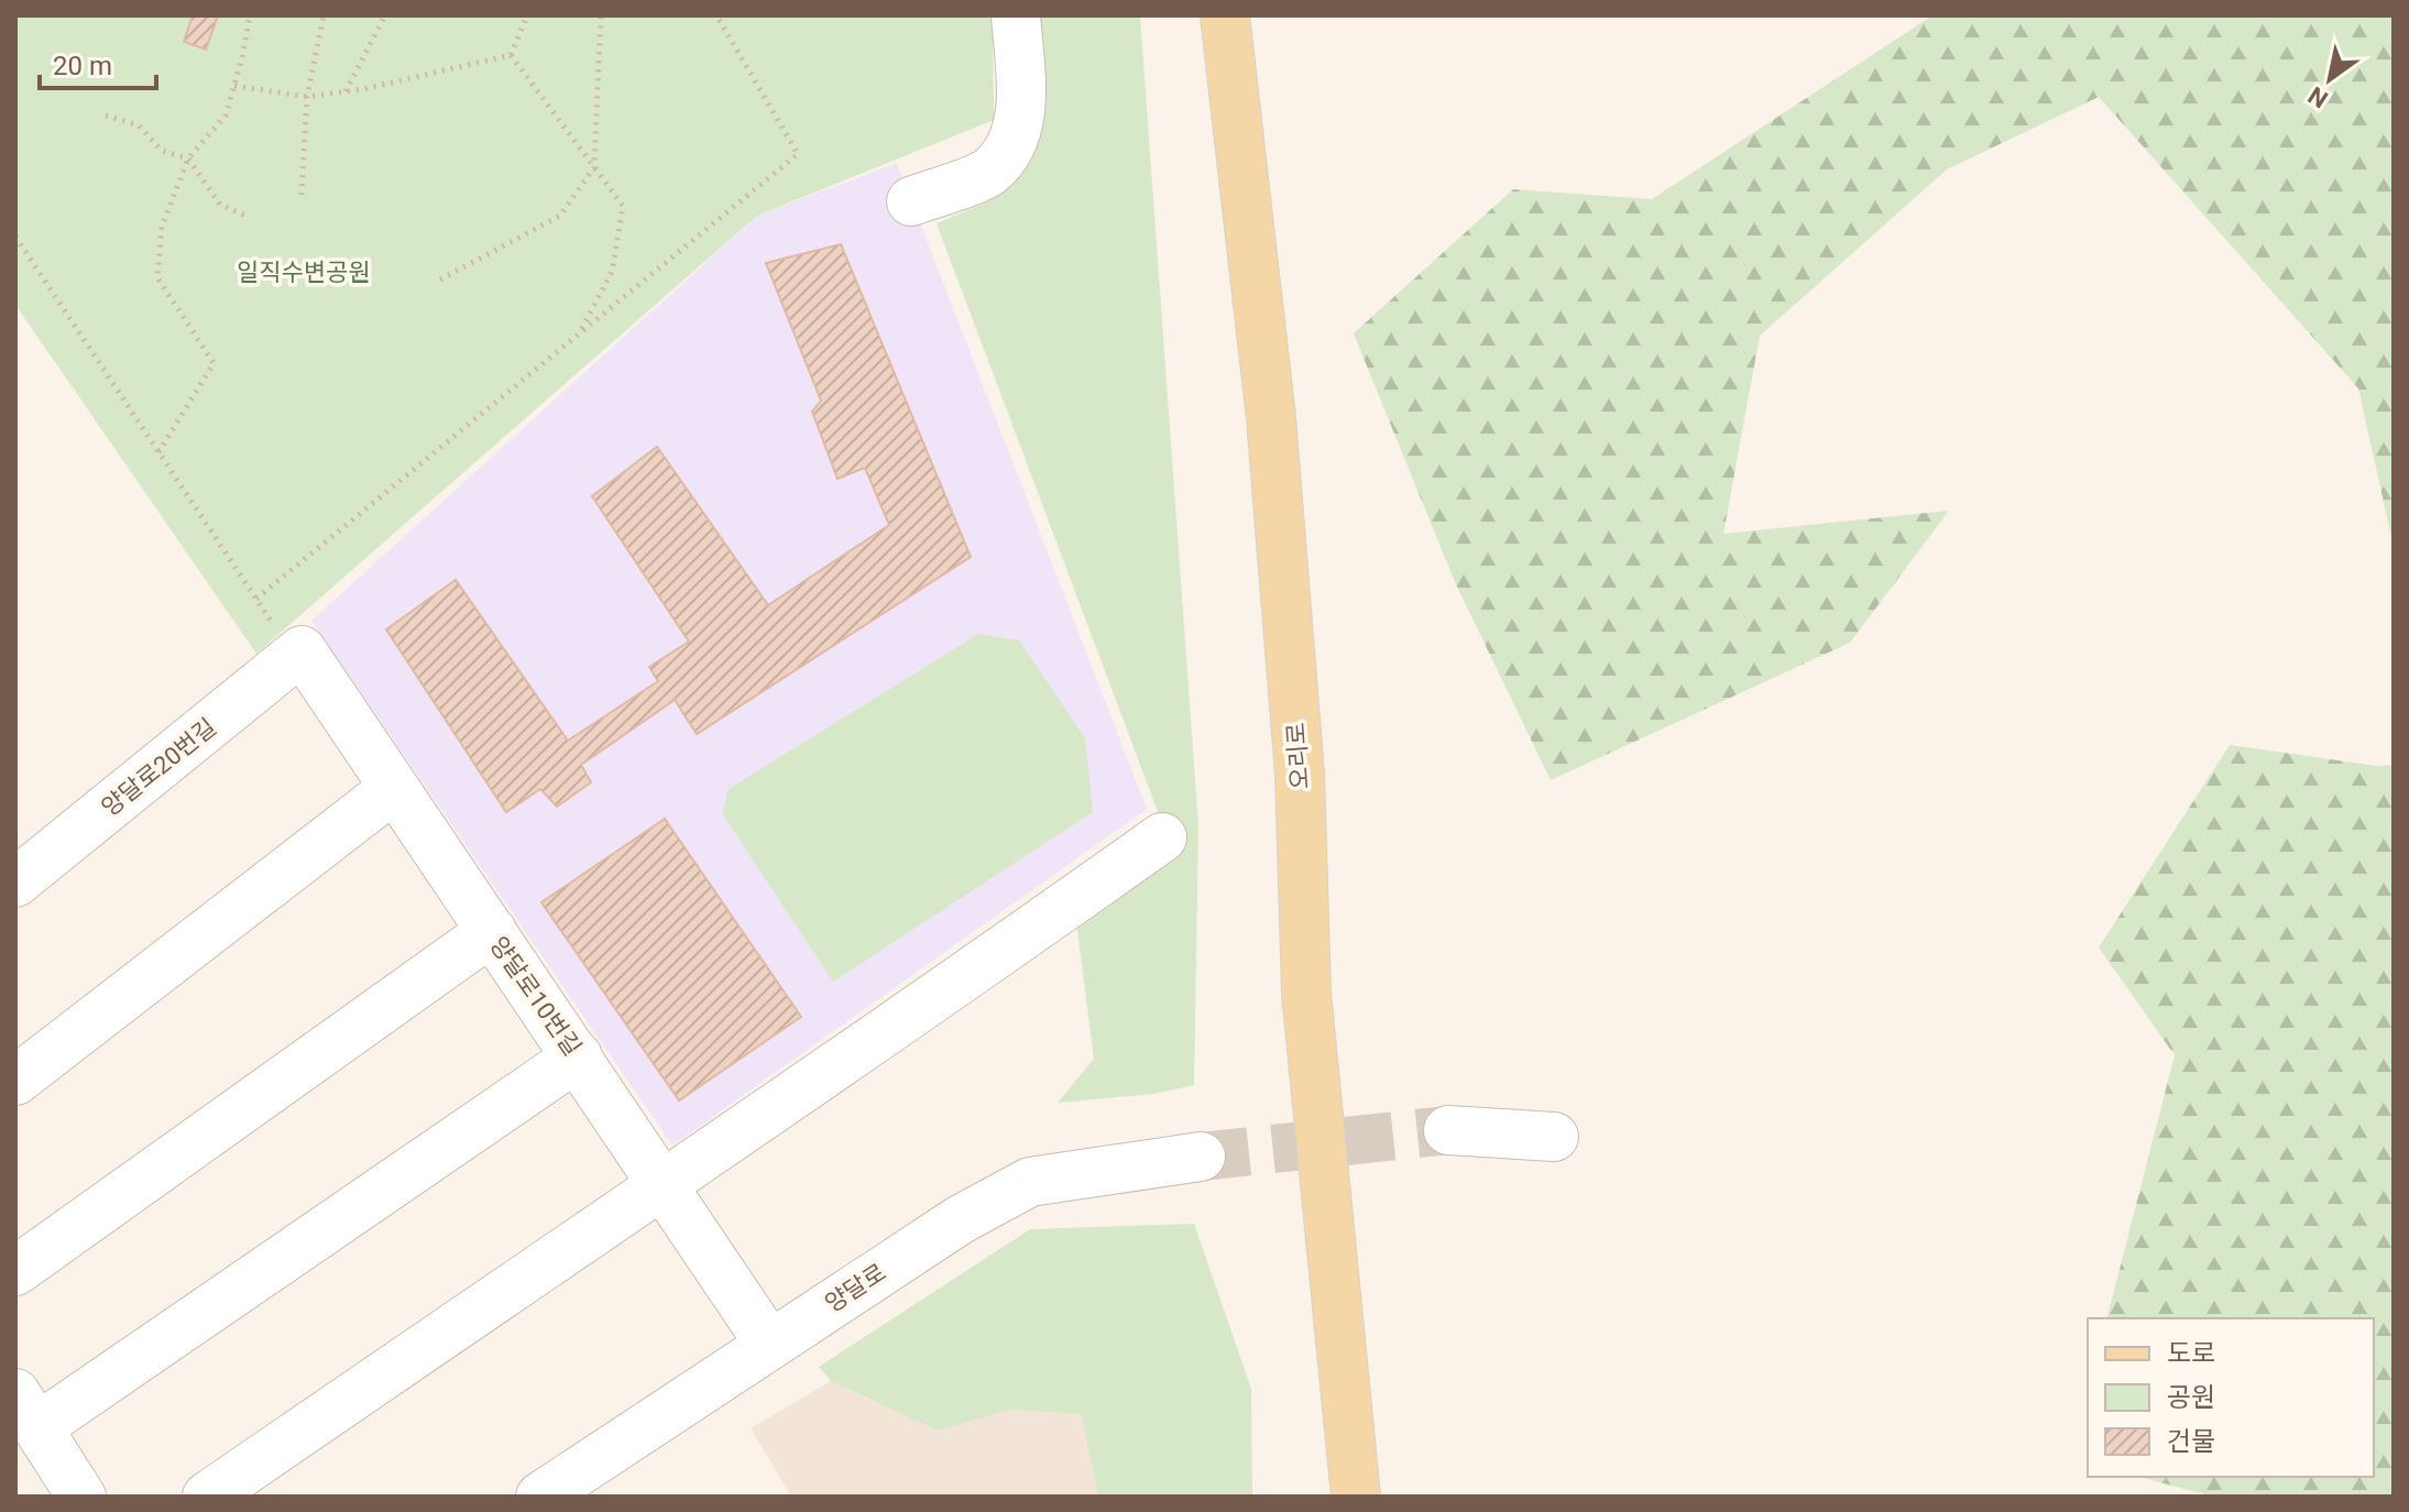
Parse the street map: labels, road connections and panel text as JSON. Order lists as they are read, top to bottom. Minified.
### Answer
{"streets":{"main road":["오리로"],"street":["양달로20번길","양달로10번길","양달로"]},"crossings":[["양달로20번길","양달로10번길"],["양달로10번길","양달로"]],"parks":["일직수변공원"],"legend":["도로","공원","건물"],"scale_bar":"20 m","north":"bottom left"}
